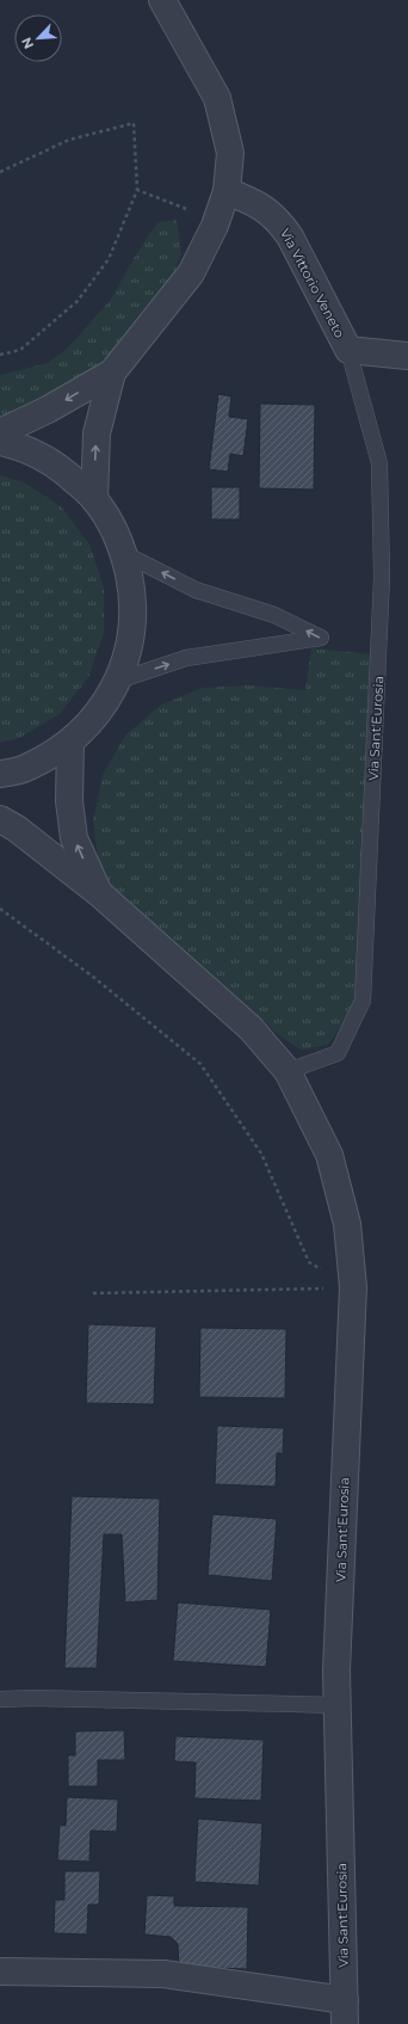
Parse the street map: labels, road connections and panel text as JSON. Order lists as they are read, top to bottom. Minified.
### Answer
{"streets":{"street":["Via Vittorio Veneto","Via Sant'Eurosia"]},"crossings":[["Via Vittorio Veneto","Via Sant'Eurosia"]],"north":"bottom left"}
